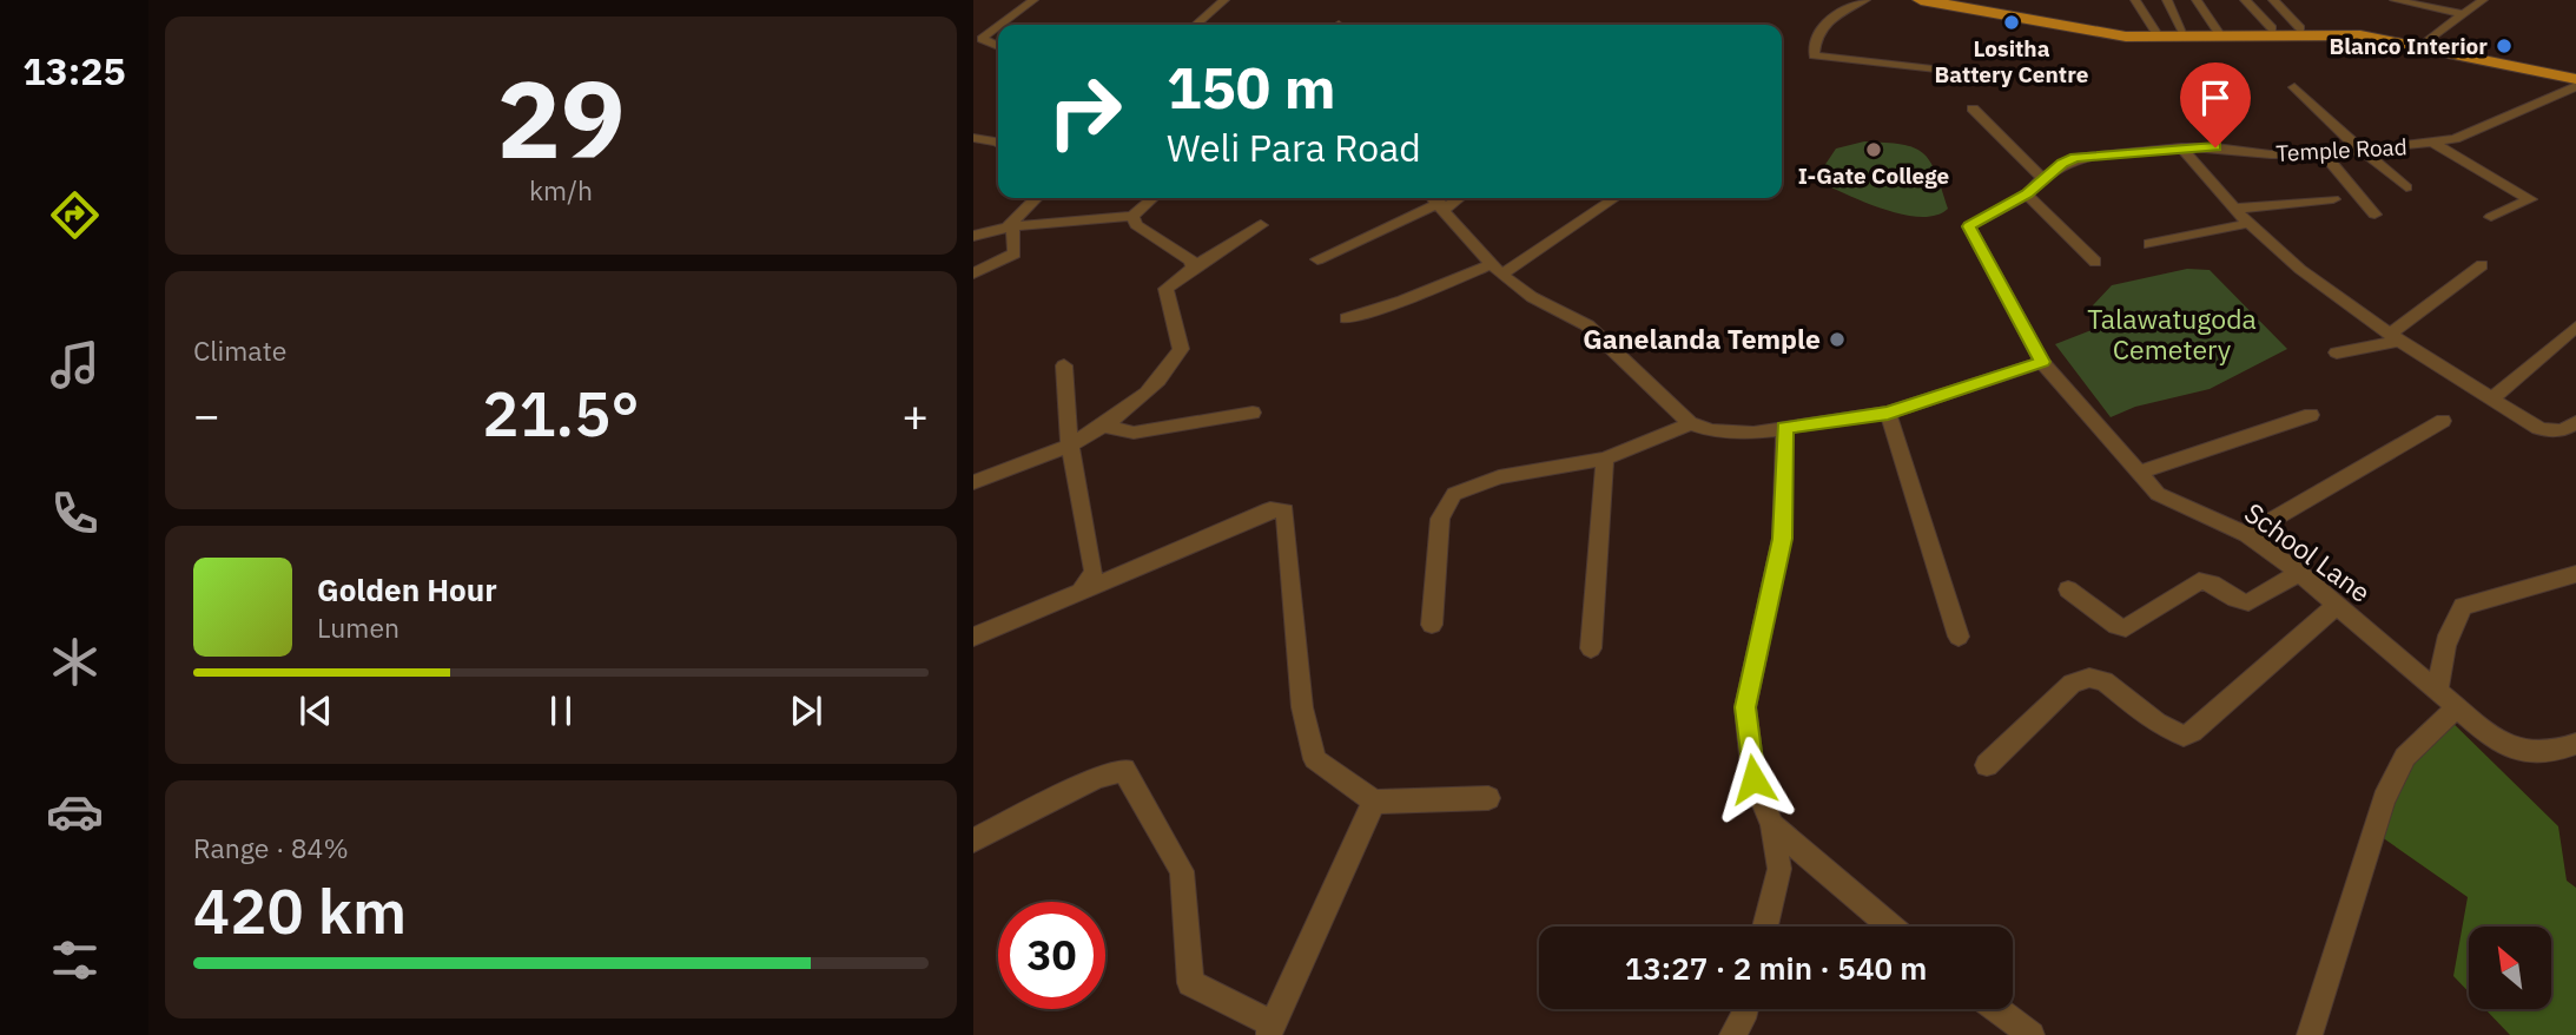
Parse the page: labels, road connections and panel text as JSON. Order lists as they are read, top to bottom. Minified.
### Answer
{"streets":{"street":["Temple Road","School Lane"]},"crossings":[["Temple Road","School Lane"]],"parks":["Talawatugoda Cemetery"],"places":["Lositha Battery Centre","Blanco Interior","I-Gate College","Ganelanda Temple"],"north":"top left","page":{"tabs":"13:25","tile":[["29","km/h"],"Climate",["Range · 84%","420 km"]],"turn":["150 m","Weli Para Road"],"heat":["−","21.5°","+"],"song":["Golden Hour","Lumen"],"limit":"30","trip":"13:27 · 2 min · 540 m"}}
